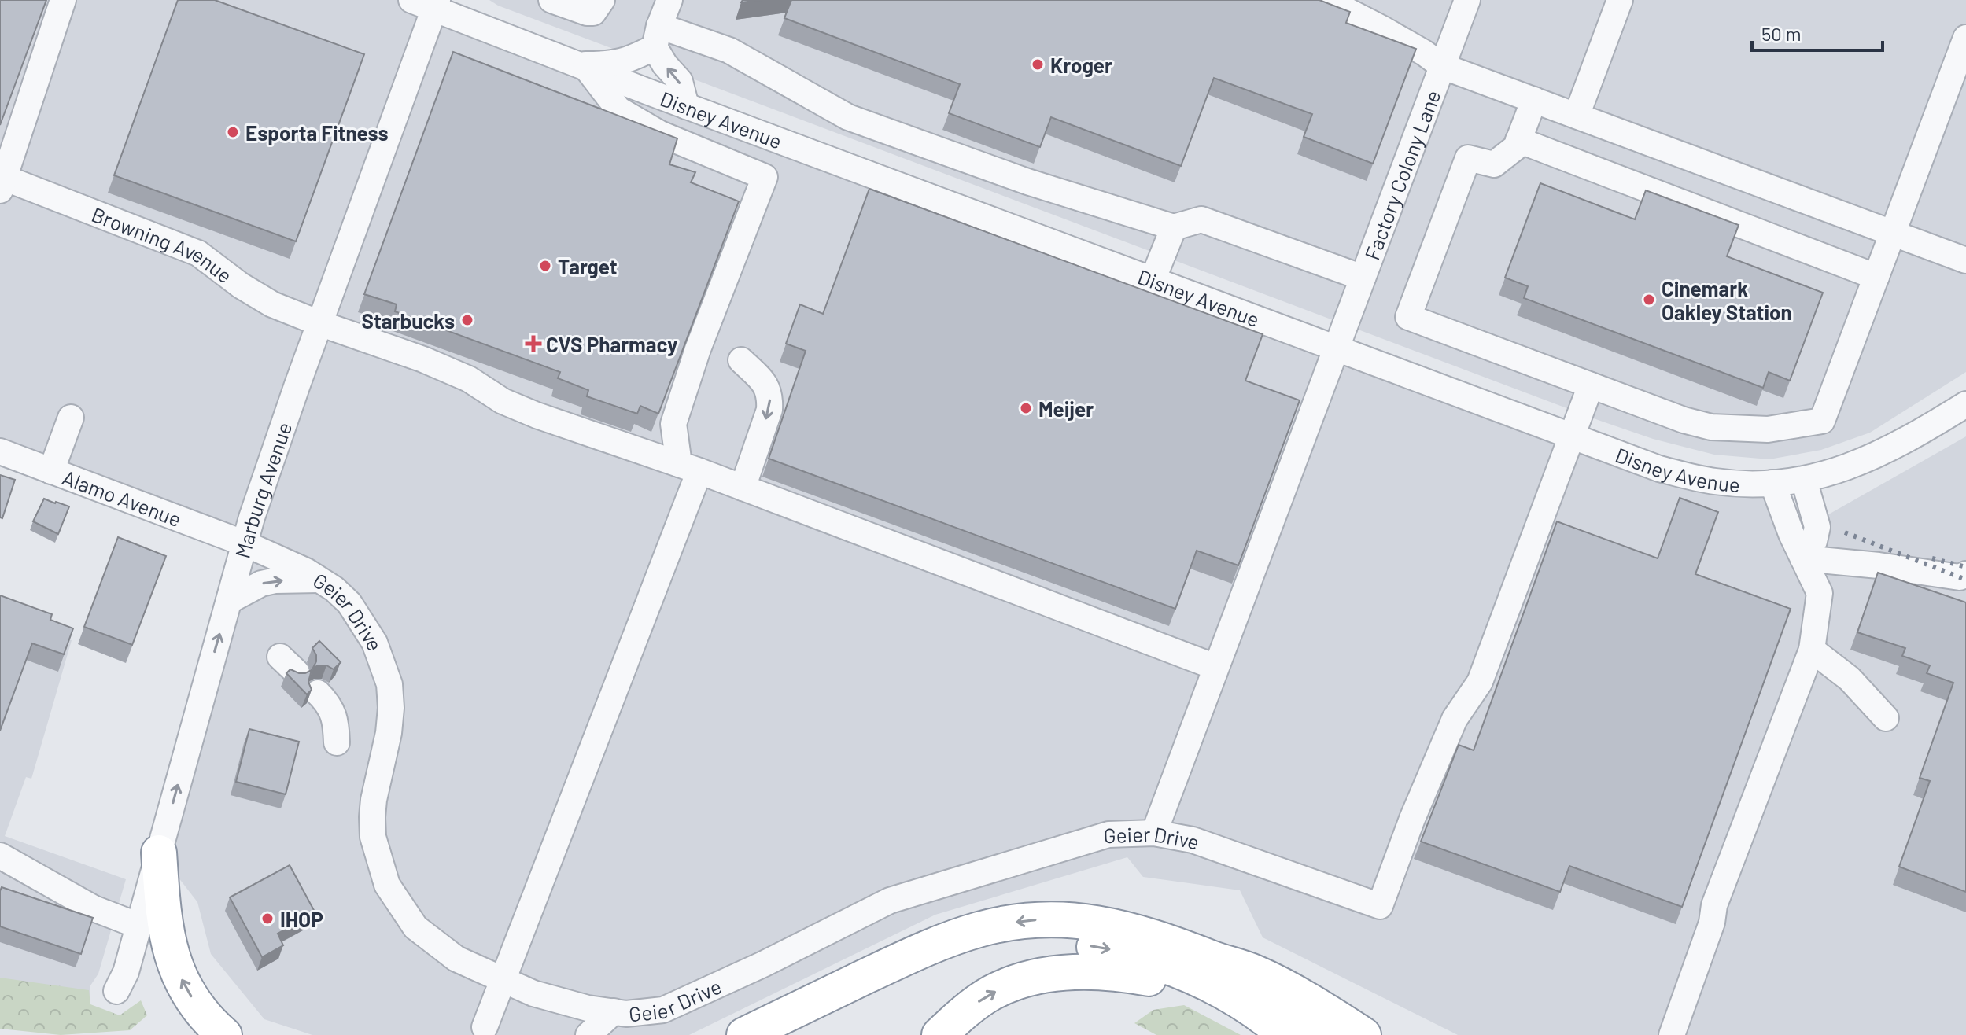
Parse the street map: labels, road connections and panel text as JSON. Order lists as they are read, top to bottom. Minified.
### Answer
{"streets":{"street":["Disney Avenue","Factory Colony Lane","Browning Avenue","Marburg Avenue","Alamo Avenue","Geier Drive"]},"crossings":[["Disney Avenue","Factory Colony Lane"],["Disney Avenue","Marburg Avenue"],["Disney Avenue","Geier Drive"],["Factory Colony Lane","Browning Avenue"],["Factory Colony Lane","Geier Drive"],["Browning Avenue","Marburg Avenue"],["Marburg Avenue","Alamo Avenue"],["Marburg Avenue","Geier Drive"],["Alamo Avenue","Geier Drive"]],"places":{"other":["Kroger","Esporta Fitness","Target","Cinemark Oakley Station","Starbucks","Meijer","IHOP"],"health":["CVS Pharmacy"]},"scale_bar":"50 m"}
